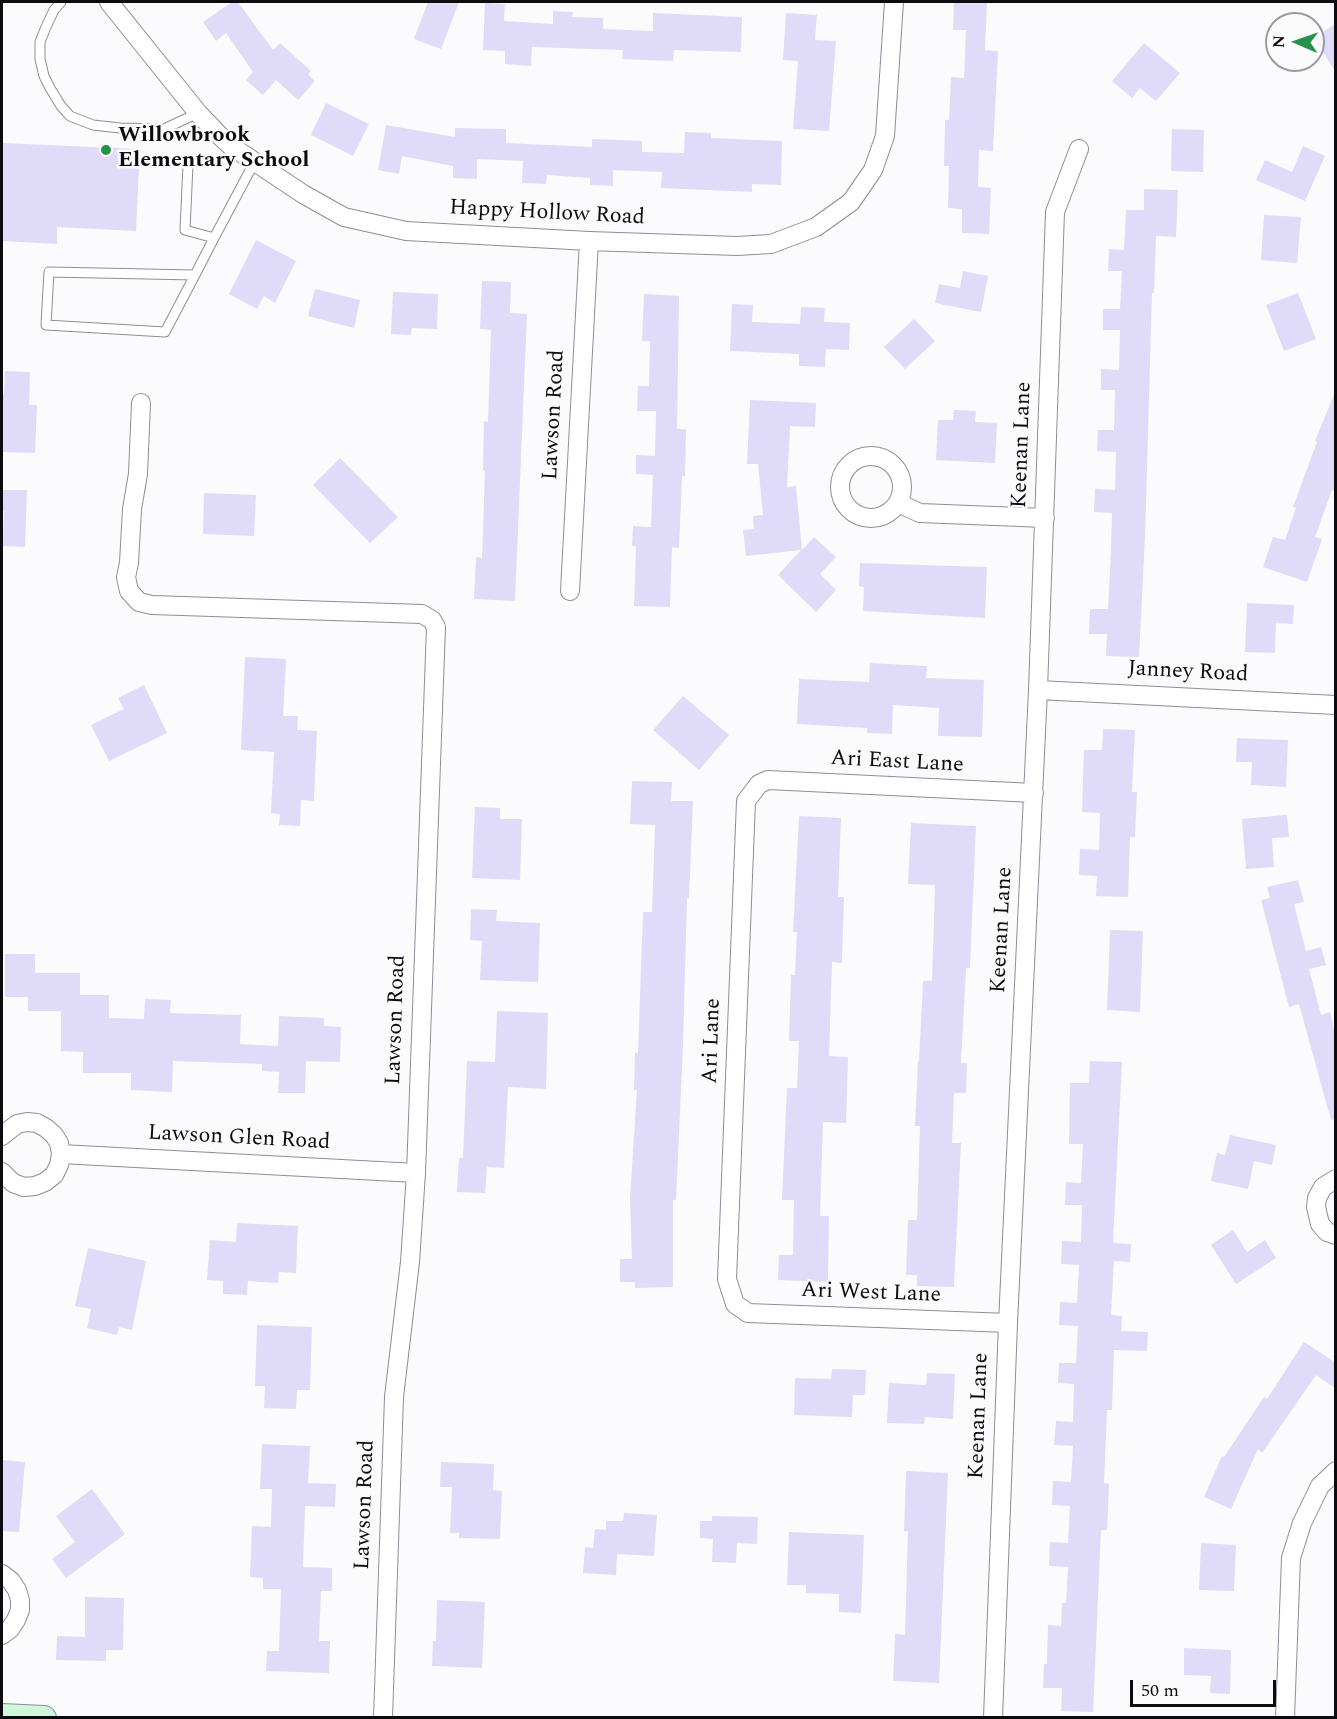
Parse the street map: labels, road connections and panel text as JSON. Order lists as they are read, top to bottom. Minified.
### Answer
{"streets":{"street":["Happy Hollow Road","Lawson Road","Keenan Lane","Janney Road","Ari East Lane","Ari Lane","Lawson Glen Road","Ari West Lane"]},"crossings":[["Happy Hollow Road","Lawson Road"],["Lawson Road","Lawson Glen Road"],["Keenan Lane","Janney Road"],["Keenan Lane","Ari East Lane"],["Keenan Lane","Ari West Lane"],["Ari East Lane","Ari Lane"],["Ari Lane","Ari West Lane"]],"places":["Willowbrook Elementary School"],"scale_bar":"50 m","north":"left"}
